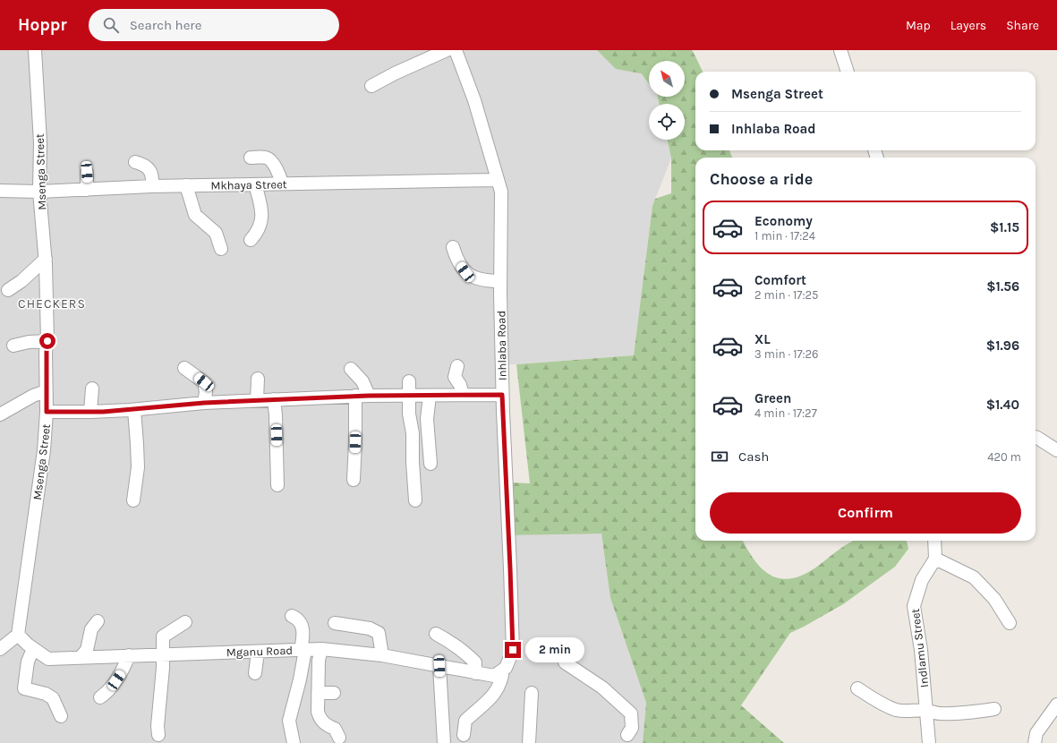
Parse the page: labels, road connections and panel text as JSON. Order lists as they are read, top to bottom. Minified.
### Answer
{"streets":{"street":["Msenga Street","Mkhaya Street","Inhlaba Road","Indlamu Street","Mganu Road"]},"crossings":[["Msenga Street","Mkhaya Street"],["Msenga Street","Mganu Road"],["Mkhaya Street","Inhlaba Road"],["Inhlaba Road","Mganu Road"]],"districts":["CHECKERS"],"north":"top left","page":{"header":"Hoppr","search":"Search here","nav":["Map","Layers","Share"],"banner":["Msenga Street","Inhlaba Road"],"heading":"Choose a ride","list":[{"name":"Economy","note":"1 min · 17:24","value":"$1.15"},{"name":"Comfort","note":"2 min · 17:25","value":"$1.56"},{"name":"XL","note":"3 min · 17:26","value":"$1.96"},{"name":"Green","note":"4 min · 17:27","value":"$1.40"}],"pay":["Cash","420 m"],"buttons":"Confirm","bubble":"2 min"}}
